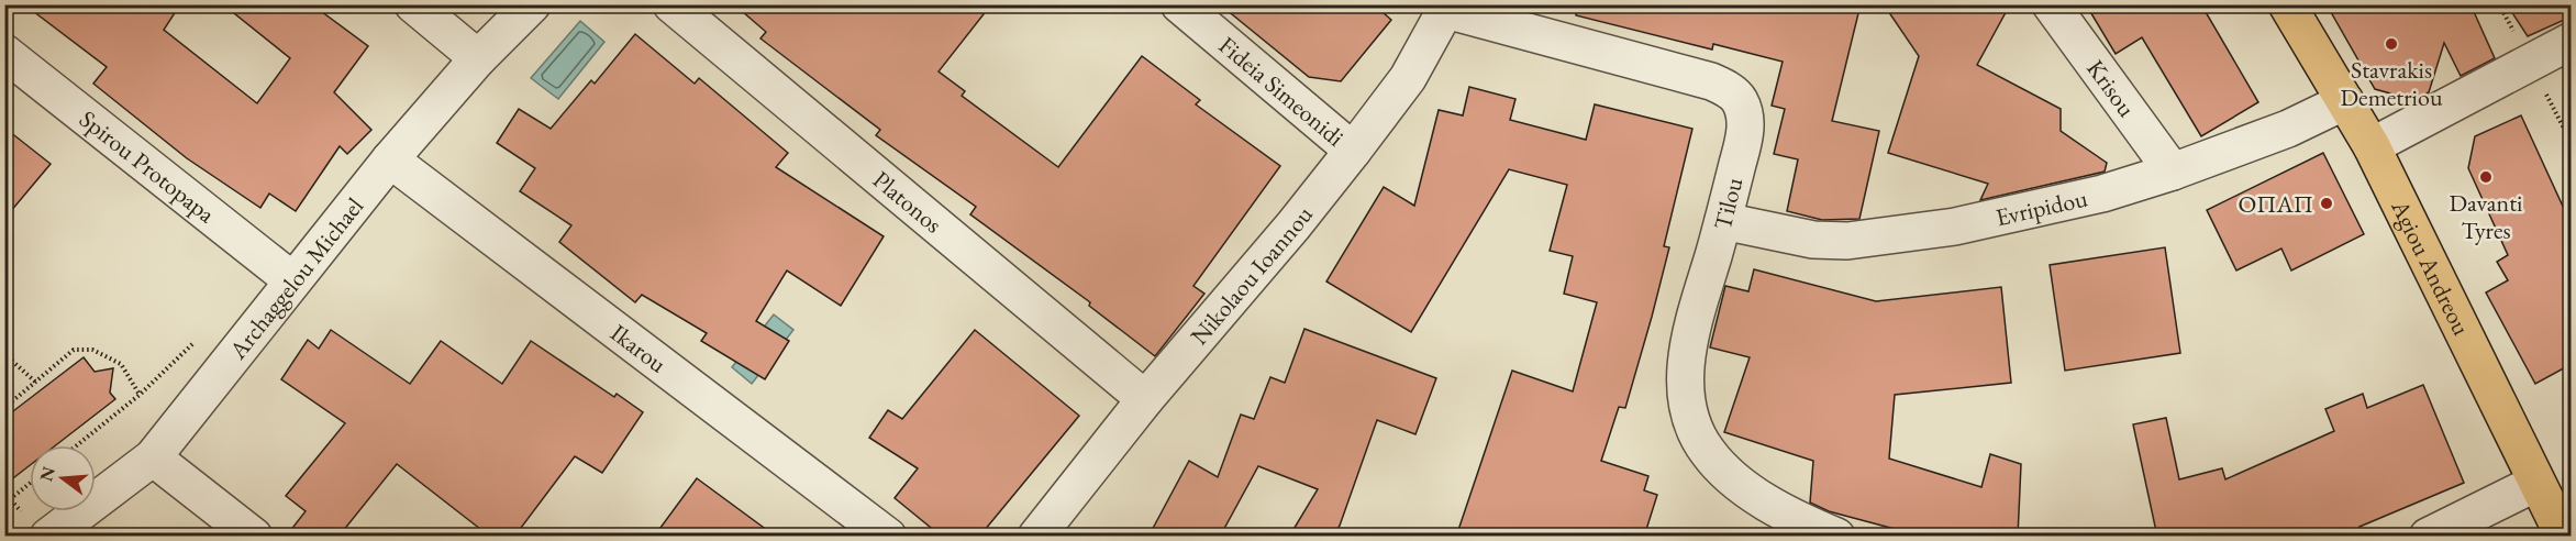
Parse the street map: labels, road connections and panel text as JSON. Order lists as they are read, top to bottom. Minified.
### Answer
{"streets":{"main road":["Agiou Andreou"],"street":["Krisou","Fideia Simeonidi","Spirou Protopapa","Platonos","Tilou","Evripidou","Nikolaou Ioannou","Archaggelou Michael","Ikarou"]},"crossings":[["Krisou","Evripidou"],["Fideia Simeonidi","Nikolaou Ioannou"],["Spirou Protopapa","Archaggelou Michael"],["Platonos","Nikolaou Ioannou"],["Tilou","Evripidou"],["Tilou","Nikolaou Ioannou"],["Evripidou","Agiou Andreou"],["Archaggelou Michael","Ikarou"]],"places":["Stavrakis Demetriou","Davanti Tyres","ΟΠΑΠ"],"north":"left"}
